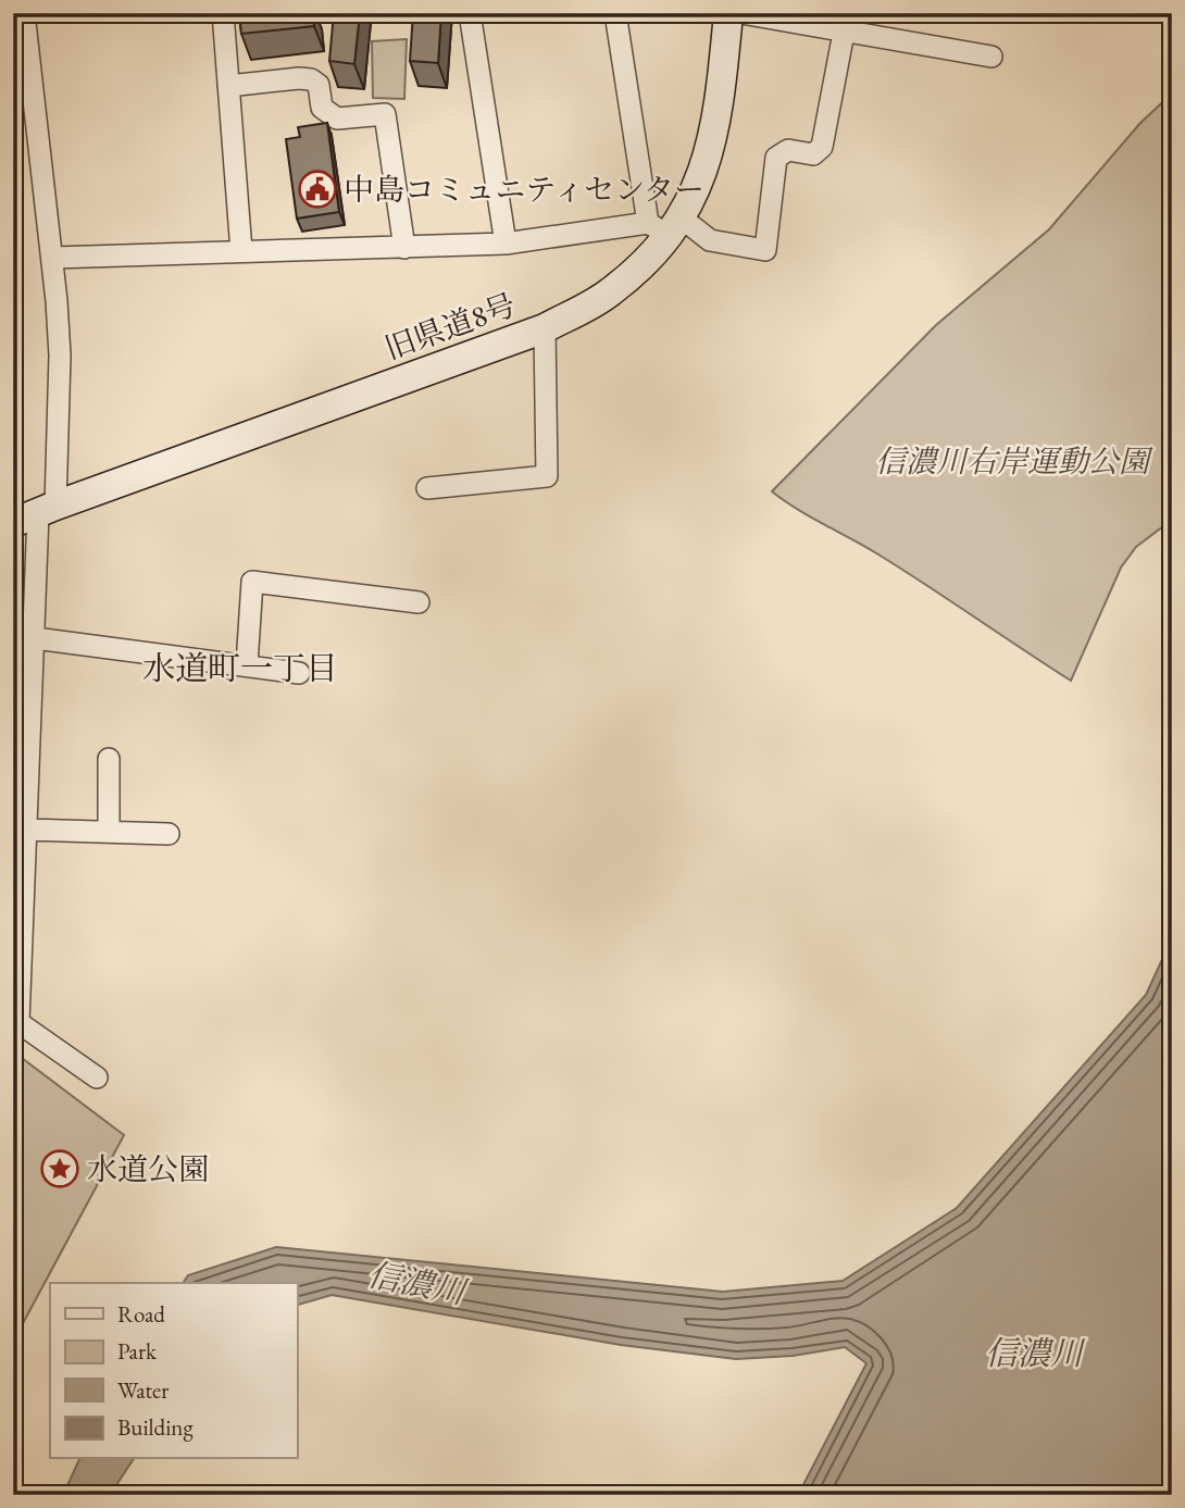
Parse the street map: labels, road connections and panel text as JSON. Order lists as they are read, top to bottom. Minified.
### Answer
{"streets":{"street":["旧県道8号"]},"districts":["水道町一丁目"],"water":["信濃川"],"parks":["信濃川右岸運動公園"],"places":{"public building":["中島コミュニティセンター"],"place":["水道公園"]},"legend":["Road","Park","Water","Building"]}
